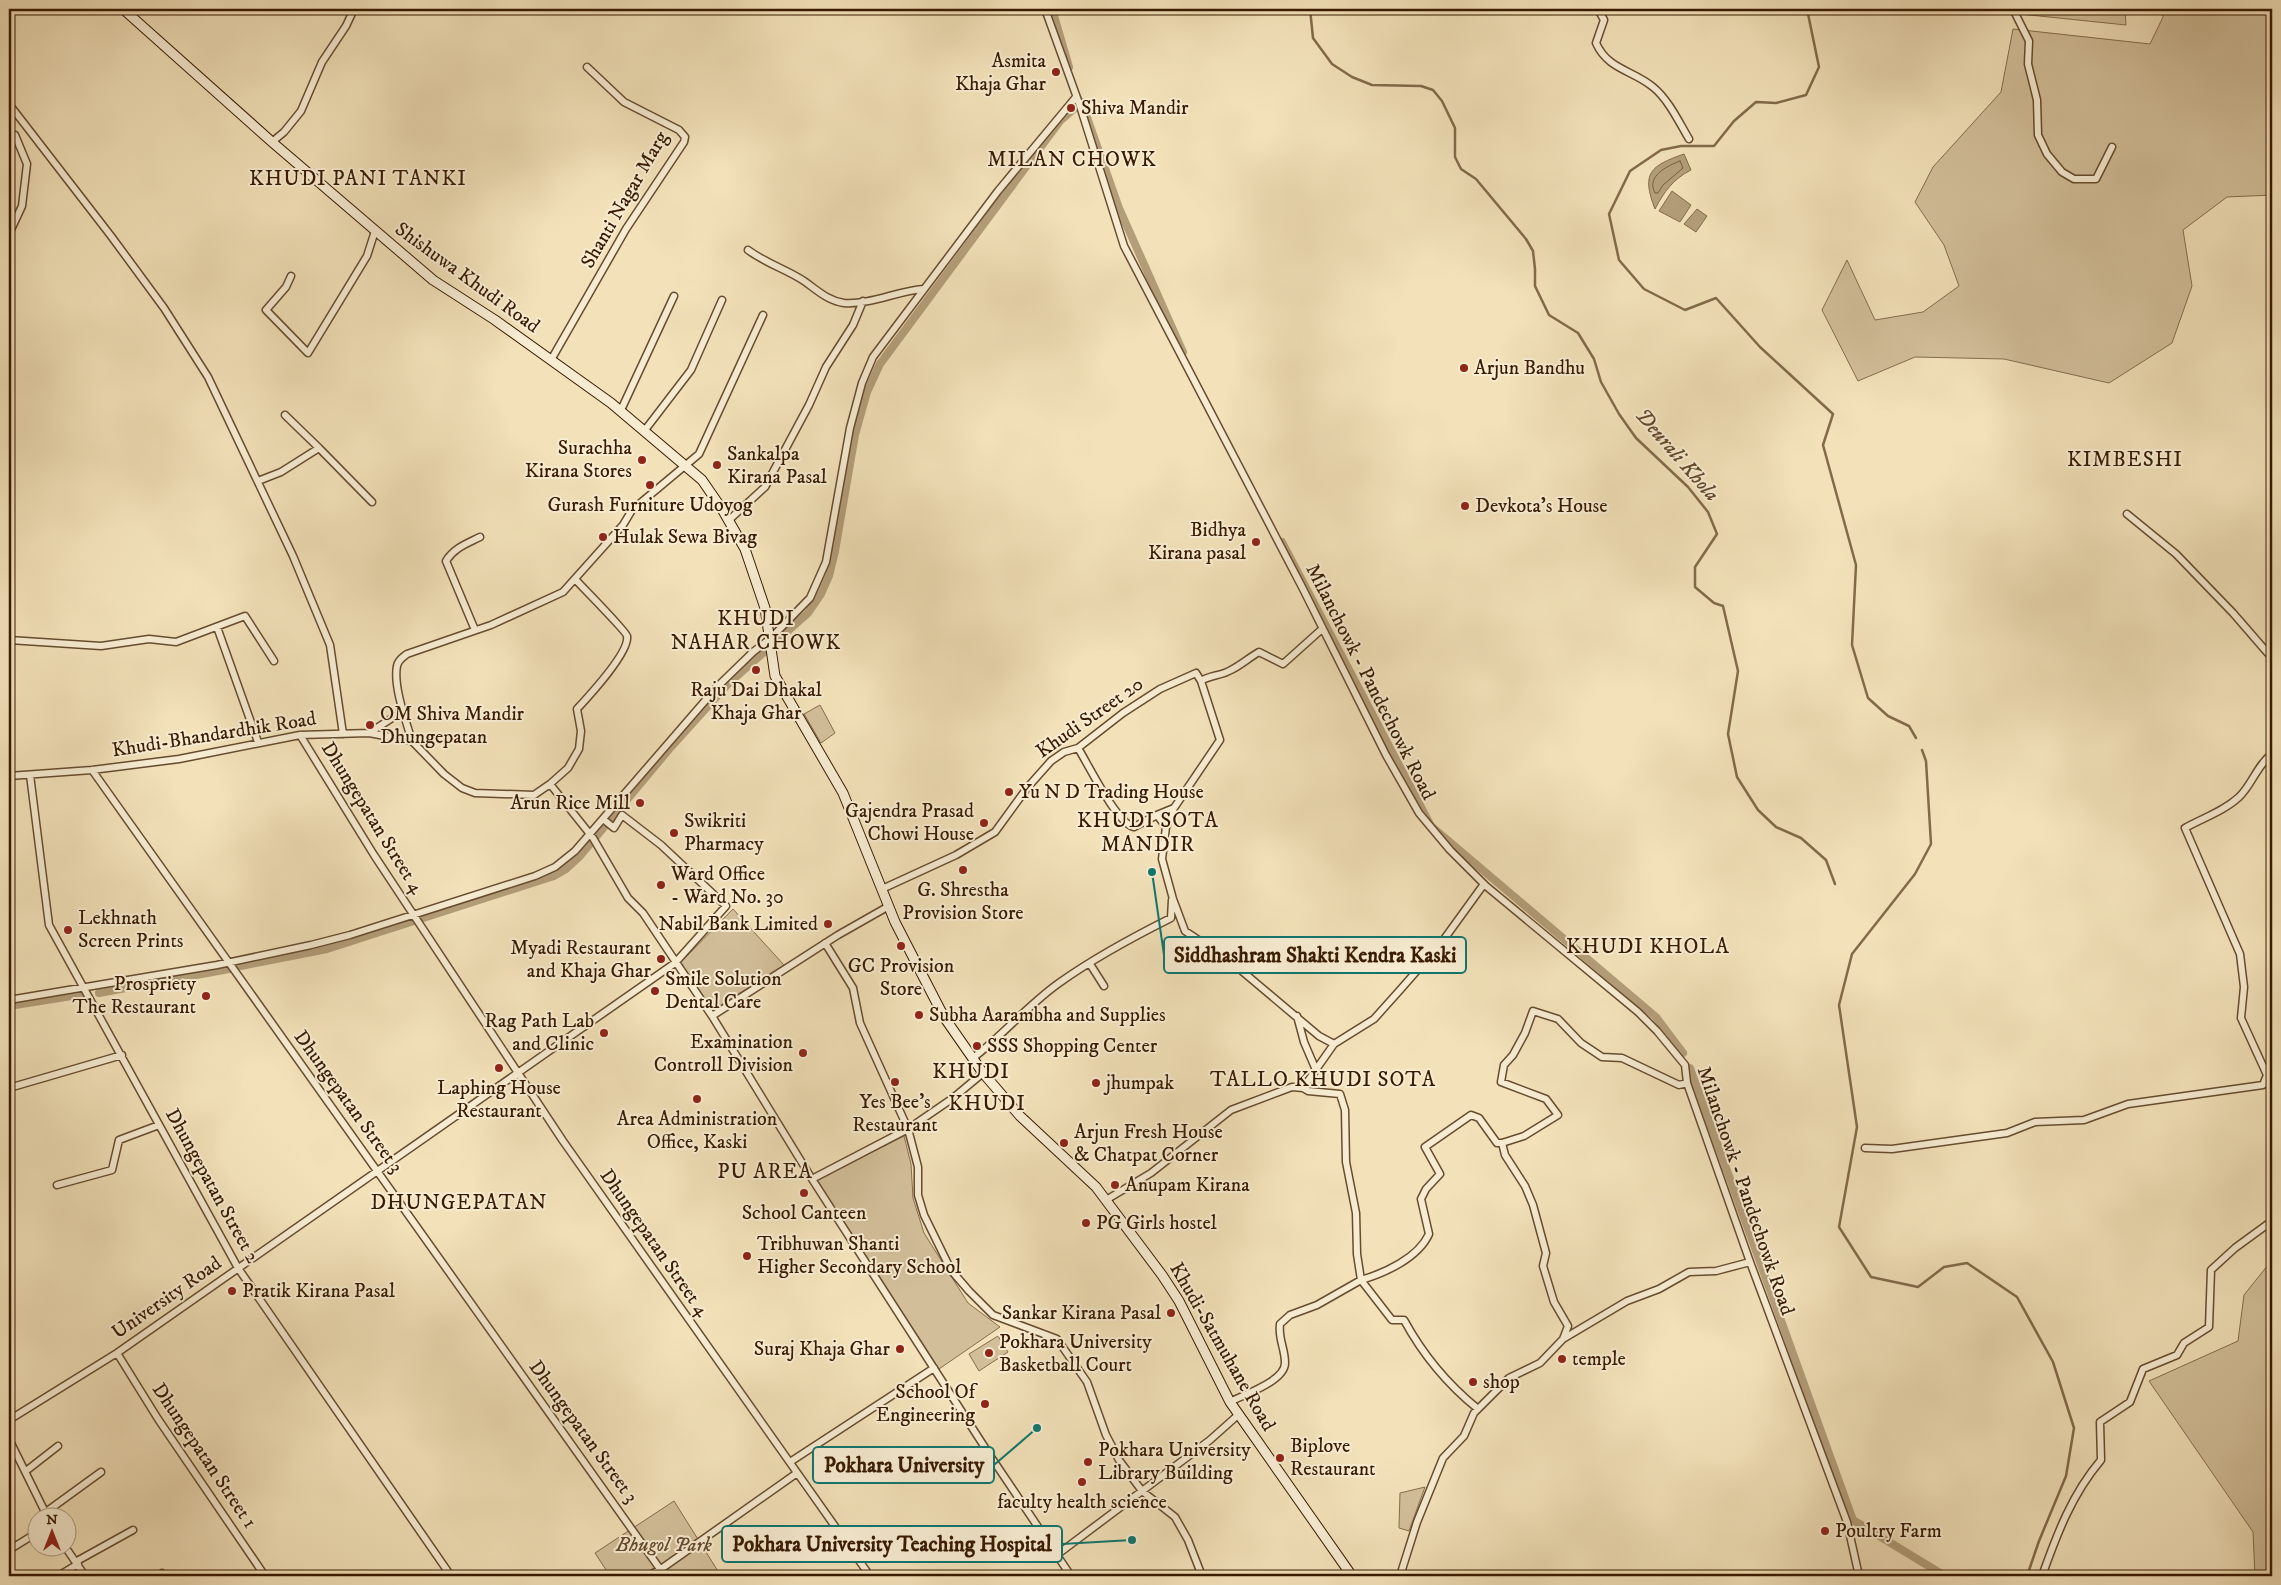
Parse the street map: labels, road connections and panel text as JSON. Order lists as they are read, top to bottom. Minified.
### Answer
{"streets":{"main road":["Shishuwa Khudi Road","Khudi-Satmuhane Road"],"street":["Shanti Nagar Marg","Milanchowk - Pandechowk Road","Khudi Street 20","Khudi-Bhandardhik Road","Dhungepatan Street 4","Dhungepatan Street 3","Dhungepatan Street 2","University Road","Dhungepatan Street 1"]},"crossings":[["Shanti Nagar Marg","Shishuwa Khudi Road"],["Shishuwa Khudi Road","Khudi-Satmuhane Road"],["Khudi Street 20","Khudi-Satmuhane Road"],["Khudi-Bhandardhik Road","Dhungepatan Street 4"],["Khudi-Bhandardhik Road","Dhungepatan Street 3"],["Khudi-Bhandardhik Road","Dhungepatan Street 2"],["Dhungepatan Street 4","University Road"],["Dhungepatan Street 3","University Road"],["Dhungepatan Street 2","University Road"],["University Road","Dhungepatan Street 1"]],"districts":["MILAN CHOWK","KHUDI PANI TANKI","KIMBESHI","KHUDI NAHAR CHOWK","KHUDI SOTA MANDIR","KHUDI KHOLA","KHUDI","TALLO KHUDI SOTA","KHUDI","PU AREA","DHUNGEPATAN"],"water":["Deurali Khola"],"parks":["Bhugol Park"],"places":["Asmita Khaja Ghar","Shiva Mandir","Arjun Bandhu","Surachha Kirana Stores","Sankalpa Kirana Pasal","Gurash Furniture Udoyog","Devkota's House","Hulak Sewa Bivag","Bidhya Kirana pasal","Raju Dai Dhakal Khaja Ghar","OM Shiva Mandir Dhungepatan","Yu N D Trading House","Arun Rice Mill","Gajendra Prasad Chowi House","Swikriti Pharmacy","G. Shrestha Provision Store","Siddhashram Shakti Kendra Kaski","Ward Office - Ward No. 30","Nabil Bank Limited","Lekhnath Screen Prints","GC Provision Store","Myadi Restaurant and Khaja Ghar","Smile Solution Dental Care","Prospriety The Restaurant","Subha Aarambha and Supplies","Rag Path Lab and Clinic","SSS Shopping Center","Examination Controll Division","Laphing House Restaurant","Yes Bee's Restaurant","jhumpak","Area Administration Office, Kaski","Arjun Fresh House & Chatpat Corner","Anupam Kirana","School Canteen","PG Girls hostel","Tribhuwan Shanti Higher Secondary School","Pratik Kirana Pasal","Sankar Kirana Pasal","Suraj Khaja Ghar","Pokhara University Basketball Court","temple","shop","School Of Engineering","Pokhara University","Biplove Restaurant","Pokhara University Library Building","faculty health science","Poultry Farm","Pokhara University Teaching Hospital"],"north":"top"}
